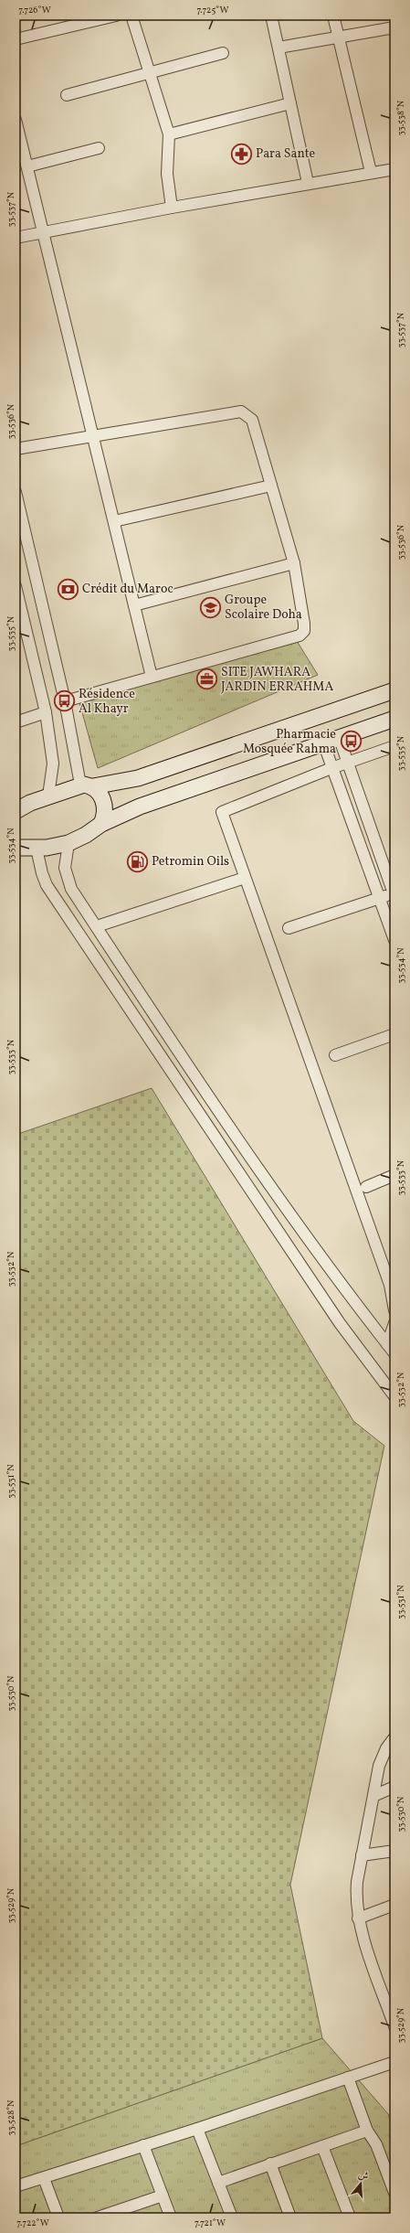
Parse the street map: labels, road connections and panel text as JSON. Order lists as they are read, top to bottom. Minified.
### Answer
{"places":{"pharmacy":["Para Sante"],"bank":["Crédit du Maroc"],"school or university":["Groupe Scolaire Doha"],"office":["SITE JAWHARA JARDIN ERRAHMA"],"bus stop":["Résidence Al Khayr","Pharmacie Mosquée Rahma"],"fuel station":["Petromin Oils"]},"north":"top","coordinates":["7.726°W","7.725°W","33.538°N","33.537°N","33.536°N","33.535°N","33.534°N","33.533°N","33.532°N","33.531°N","33.530°N","33.529°N","33.528°N","7.722°W","7.721°W"]}
